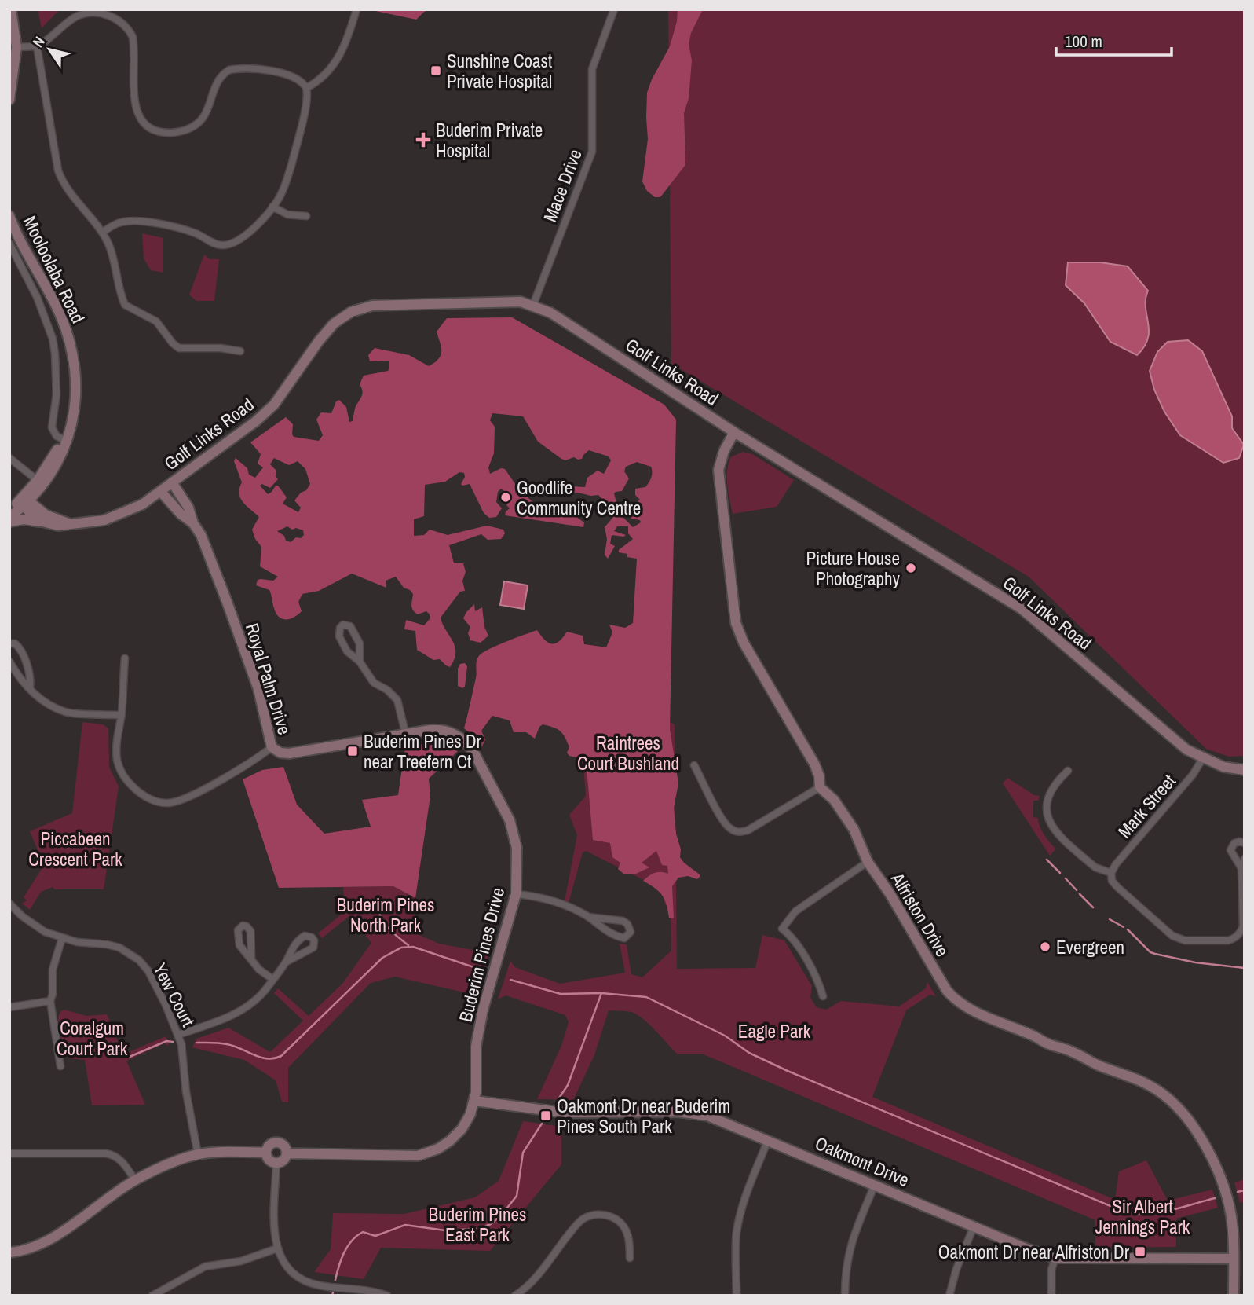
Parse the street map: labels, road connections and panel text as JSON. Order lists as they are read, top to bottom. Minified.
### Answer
{"streets":{"street":["Mace Drive","Mooloolaba Road","Golf Links Road","Royal Palm Drive","Mark Street","Alfriston Drive","Buderim Pines Drive","Yew Court","Oakmont Drive"]},"crossings":[["Mace Drive","Golf Links Road"],["Mooloolaba Road","Golf Links Road"],["Golf Links Road","Royal Palm Drive"],["Golf Links Road","Mark Street"],["Golf Links Road","Alfriston Drive"],["Royal Palm Drive","Buderim Pines Drive"],["Alfriston Drive","Oakmont Drive"],["Buderim Pines Drive","Oakmont Drive"]],"parks":["Raintrees Court Bushland","Piccabeen Crescent Park","Buderim Pines North Park","Coralgum Court Park","Eagle Park","Sir Albert Jennings Park","Buderim Pines East Park"],"places":{"transit":["Sunshine Coast Private Hospital","Buderim Pines Dr near Treefern Ct","Oakmont Dr near Buderim Pines South Park","Oakmont Dr near Alfriston Dr"],"health":["Buderim Private Hospital"],"other":["Goodlife Community Centre","Picture House Photography","Evergreen"]},"scale_bar":"100 m","north":"top left"}
